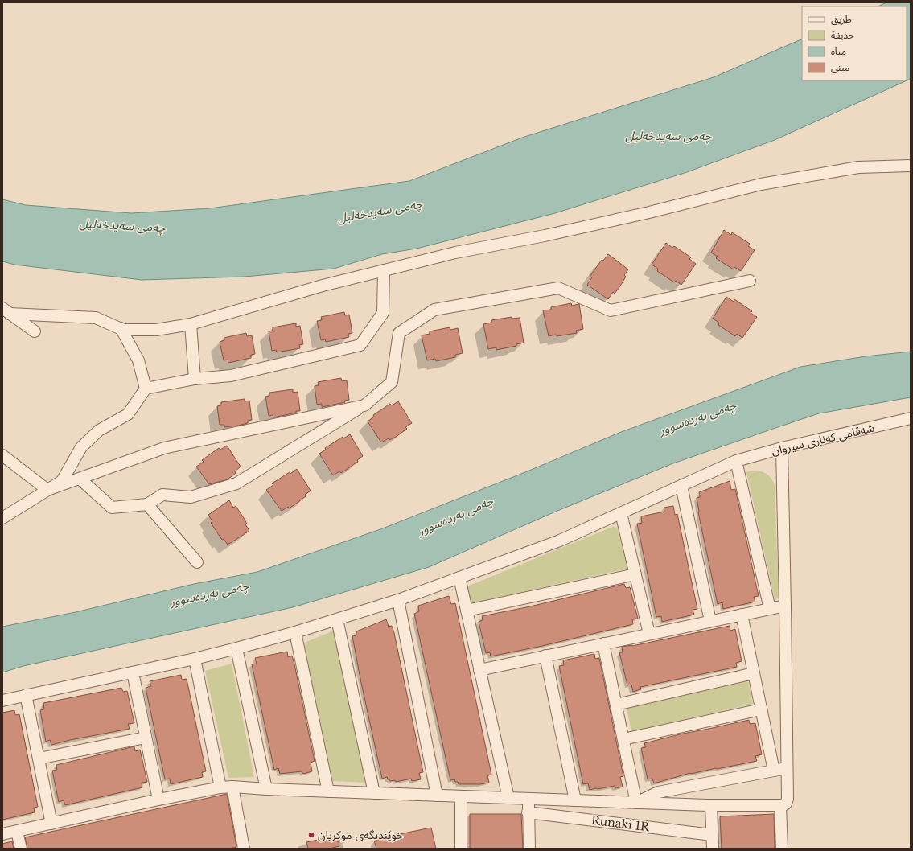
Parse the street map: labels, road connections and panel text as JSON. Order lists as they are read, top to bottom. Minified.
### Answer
{"streets":{"street":["شەقامی کەناری سیروان","Runaki 1R"]},"water":["چەمی سەیدخەلیل","چەمی بەردەسوور"],"places":["خوێندنگەی موکریان"],"legend":["طريق","حديقة","مياه","مبنى"]}
